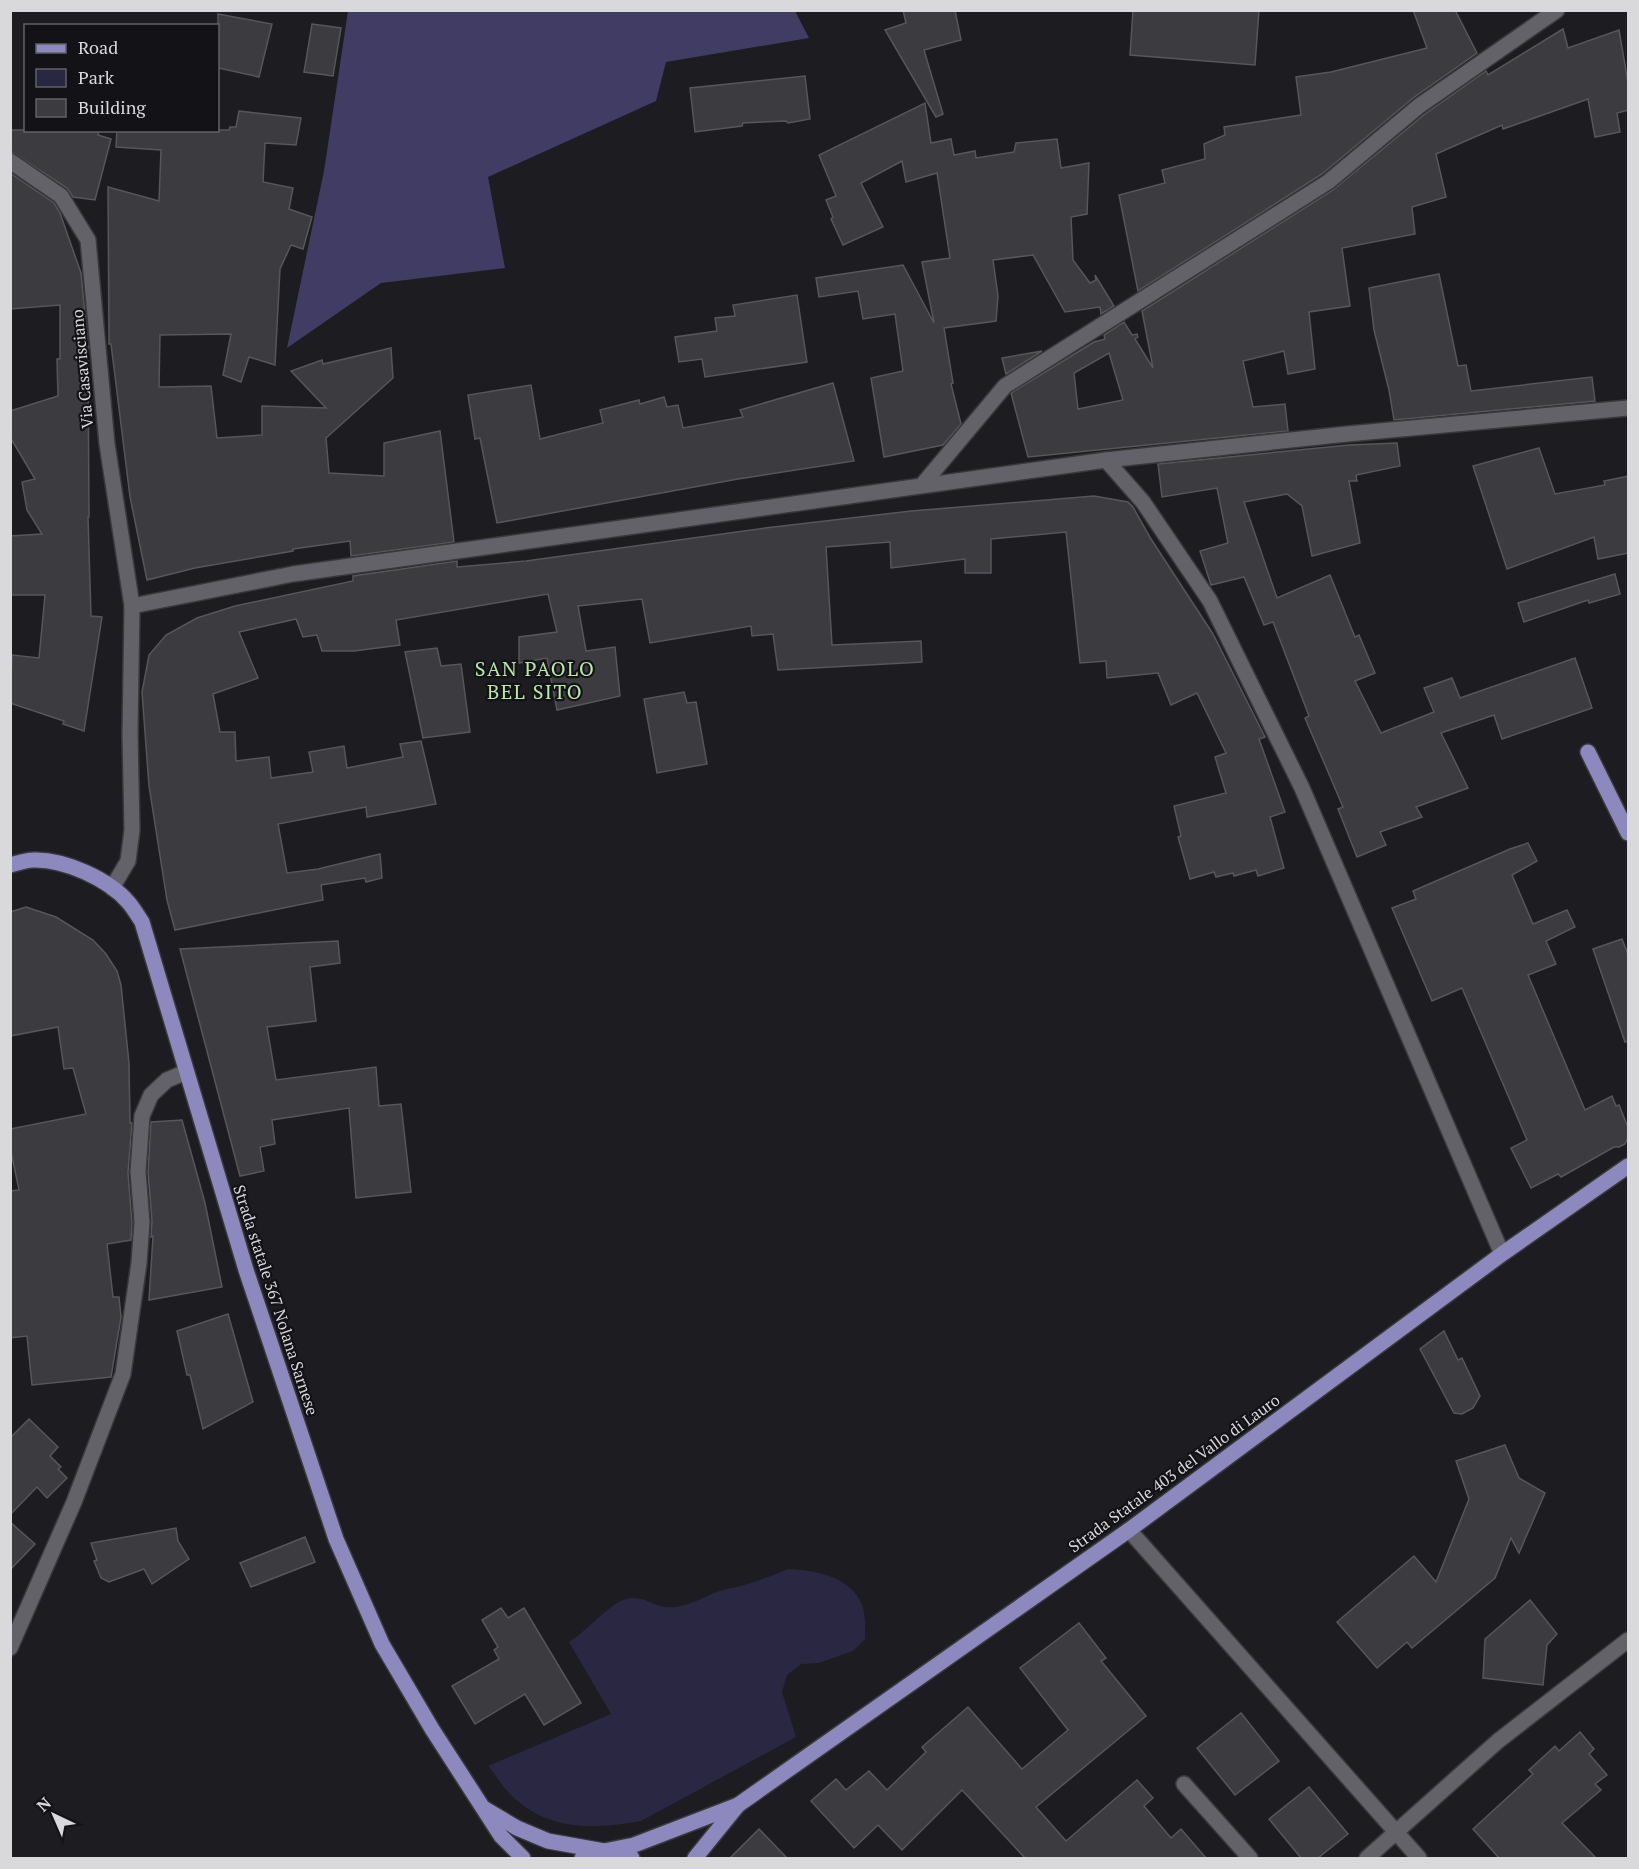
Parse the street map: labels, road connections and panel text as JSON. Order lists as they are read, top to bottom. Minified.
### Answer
{"streets":{"main road":["Strada statale 367 Nolana Sarnese","Strada Statale 403 del Vallo di Lauro"],"street":["Via Casavisciano"]},"crossings":[["Via Casavisciano","Strada statale 367 Nolana Sarnese"],["Strada statale 367 Nolana Sarnese","Strada Statale 403 del Vallo di Lauro"]],"districts":["SAN PAOLO BEL SITO"],"legend":["Road","Park","Building"],"north":"top left"}
